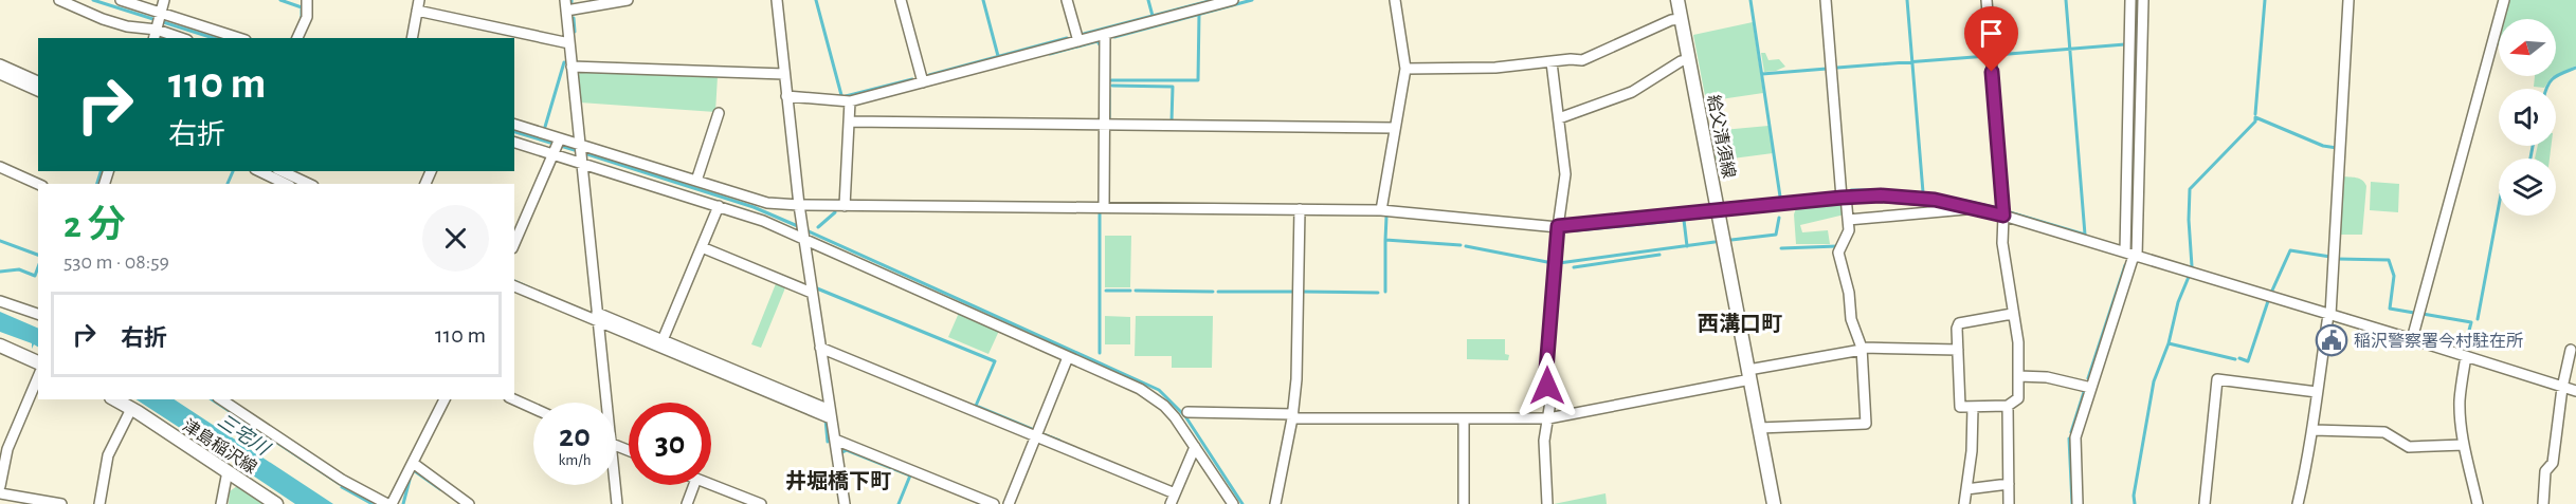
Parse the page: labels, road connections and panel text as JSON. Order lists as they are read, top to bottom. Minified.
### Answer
{"streets":{"main road":["給父清須線","津島稲沢線"]},"districts":["西溝口町","井堀橋下町"],"water":["三宅川"],"places":{"public building":["稲沢警察署今村駐在所"]},"north":"left","page":{"turn":["110 m","右折"],"heading":["2 分","530 m · 08:59"],"list":[{"name":"右折","value":"110 m"}],"speed":"20 km/h","limit":"30"}}
